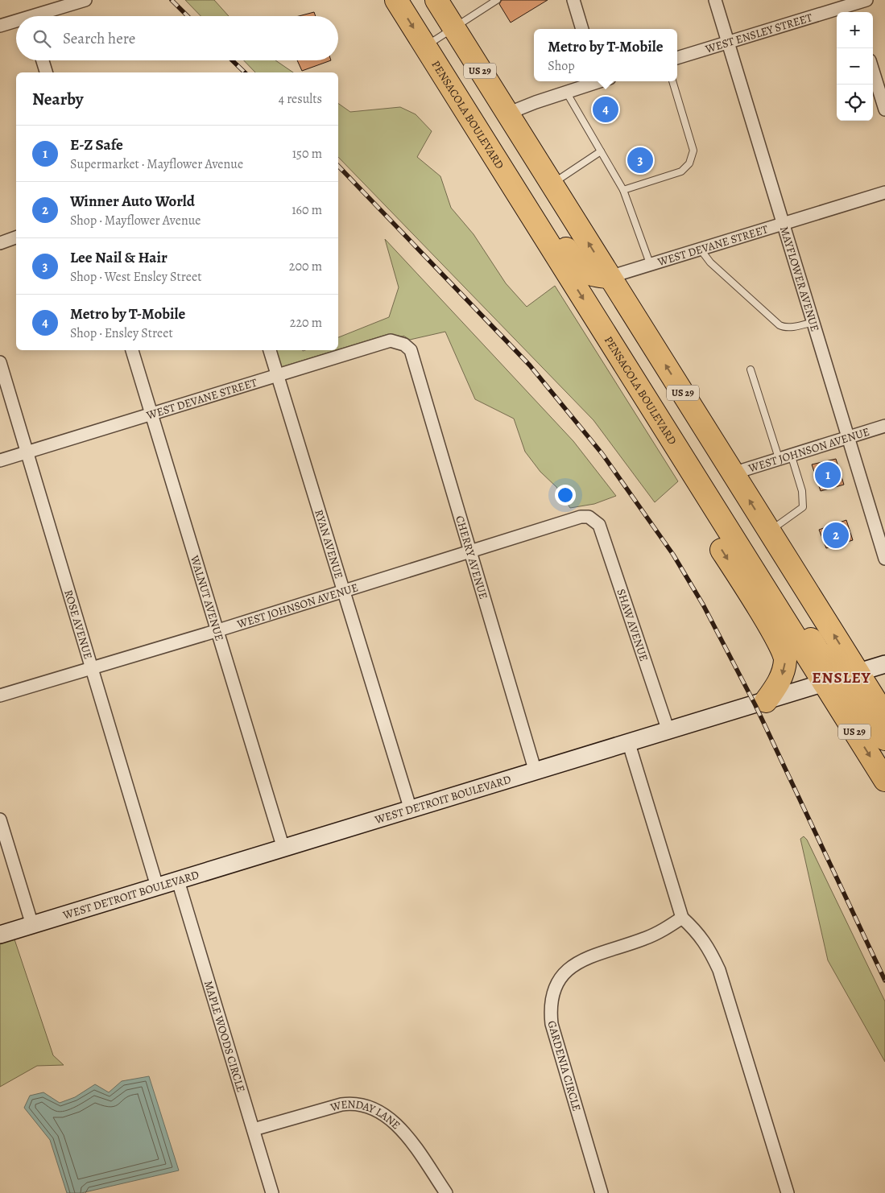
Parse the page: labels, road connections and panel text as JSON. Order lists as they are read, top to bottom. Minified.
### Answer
{"streets":{"highway":["US 29","PENSACOLA BOULEVARD"],"street":["WEST ENSLEY STREET","WEST DEVANE STREET","MAYFLOWER AVENUE","WEST JOHNSON AVENUE","RYAN AVENUE","CHERRY AVENUE","WALNUT AVENUE","ROSE AVENUE","SHAW AVENUE","WEST DETROIT BOULEVARD","MAPLE WOODS CIRCLE","GARDENIA CIRCLE","WENDAY LANE"]},"crossings":[["WEST ENSLEY STREET","MAYFLOWER AVENUE"],["US 29","WEST DEVANE STREET"],["US 29","WEST JOHNSON AVENUE"],["US 29","WEST DETROIT BOULEVARD"],["PENSACOLA BOULEVARD","WEST DETROIT BOULEVARD"],["WEST DEVANE STREET","MAYFLOWER AVENUE"],["WEST DEVANE STREET","RYAN AVENUE"],["WEST DEVANE STREET","CHERRY AVENUE"],["WEST DEVANE STREET","WALNUT AVENUE"],["WEST DEVANE STREET","ROSE AVENUE"],["MAYFLOWER AVENUE","WEST JOHNSON AVENUE"],["WEST JOHNSON AVENUE","RYAN AVENUE"],["WEST JOHNSON AVENUE","CHERRY AVENUE"],["WEST JOHNSON AVENUE","WALNUT AVENUE"],["WEST JOHNSON AVENUE","ROSE AVENUE"],["WEST JOHNSON AVENUE","SHAW AVENUE"],["RYAN AVENUE","WEST DETROIT BOULEVARD"],["CHERRY AVENUE","WEST DETROIT BOULEVARD"],["WALNUT AVENUE","WEST DETROIT BOULEVARD"],["ROSE AVENUE","WEST DETROIT BOULEVARD"],["SHAW AVENUE","WEST DETROIT BOULEVARD"],["WEST DETROIT BOULEVARD","MAPLE WOODS CIRCLE"],["MAPLE WOODS CIRCLE","WENDAY LANE"]],"districts":["ENSLEY"],"page":{"map_buttons":["+","−"],"search":"Search here","popup":["Metro by T-Mobile","Shop"],"heading":["Nearby","4 results"],"pins":["4","3","1","2"],"list":[{"mark":"1","name":"E-Z Safe","note":"Supermarket · Mayflower Avenue","value":"150 m"},{"mark":"2","name":"Winner Auto World","note":"Shop · Mayflower Avenue","value":"160 m"},{"mark":"3","name":"Lee Nail & Hair","note":"Shop · West Ensley Street","value":"200 m"},{"mark":"4","name":"Metro by T-Mobile","note":"Shop · Ensley Street","value":"220 m"}]}}
